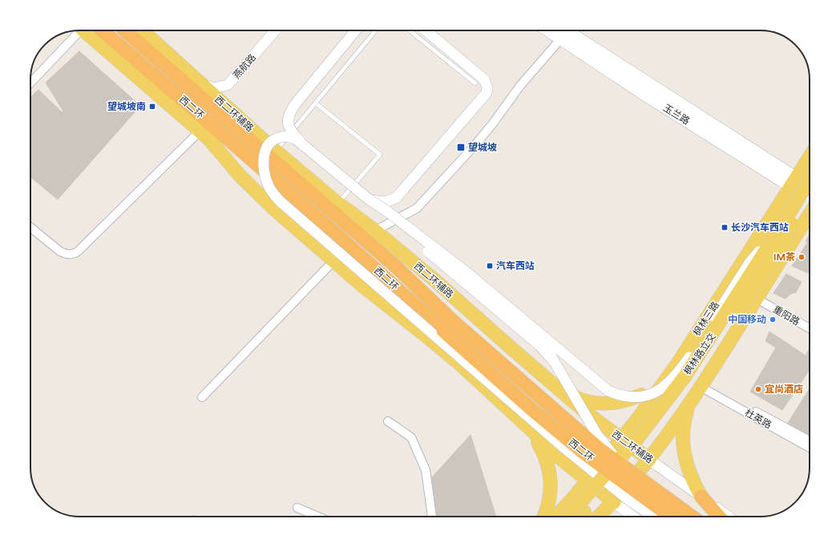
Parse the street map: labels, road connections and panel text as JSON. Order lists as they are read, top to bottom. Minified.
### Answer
{"streets":{"highway":["西二环"],"main road":["西二环辅路","玉兰路","枫林三路","枫林路立交"],"street":["燕航路","重阳路","杜英路"]},"crossings":[["燕航路","西二环辅路"],["西二环辅路","枫林三路"],["玉兰路","枫林三路"]],"places":{"transit":["望城坡南","望城坡","长沙汽车西站","汽车西站"],"other":["IM茶","中国移动","宜尚酒店"]}}
